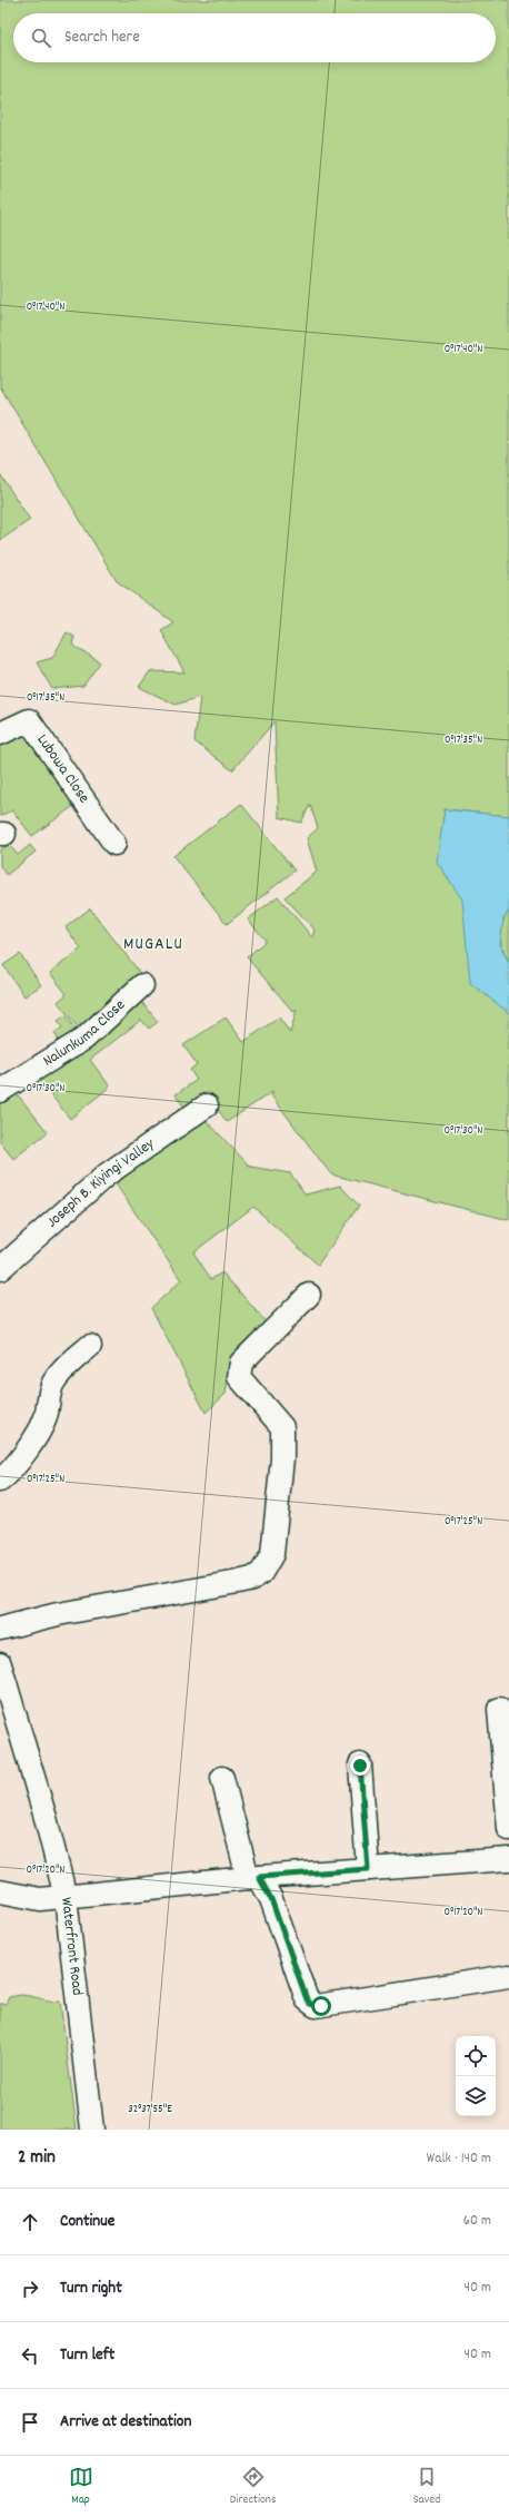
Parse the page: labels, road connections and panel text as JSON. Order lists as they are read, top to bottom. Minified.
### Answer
{"streets":{"street":["Lubowa Close","Nalunkuma Close","Joseph B. Kiyingi Valley","Waterfront Road"]},"districts":["MUGALU"],"page":{"search":"Search here","heading":["2 min","Walk · 140 m"],"list":[["Continue","60 m"],["Turn right","40 m"],["Turn left","40 m"],"Arrive at destination"],"nav":["Map","Directions","Saved"]},"coordinates":["0°17'40\"N","0°17'35\"N","0°17'30\"N","0°17'25\"N","0°17'20\"N","32°37'55\"E"]}
